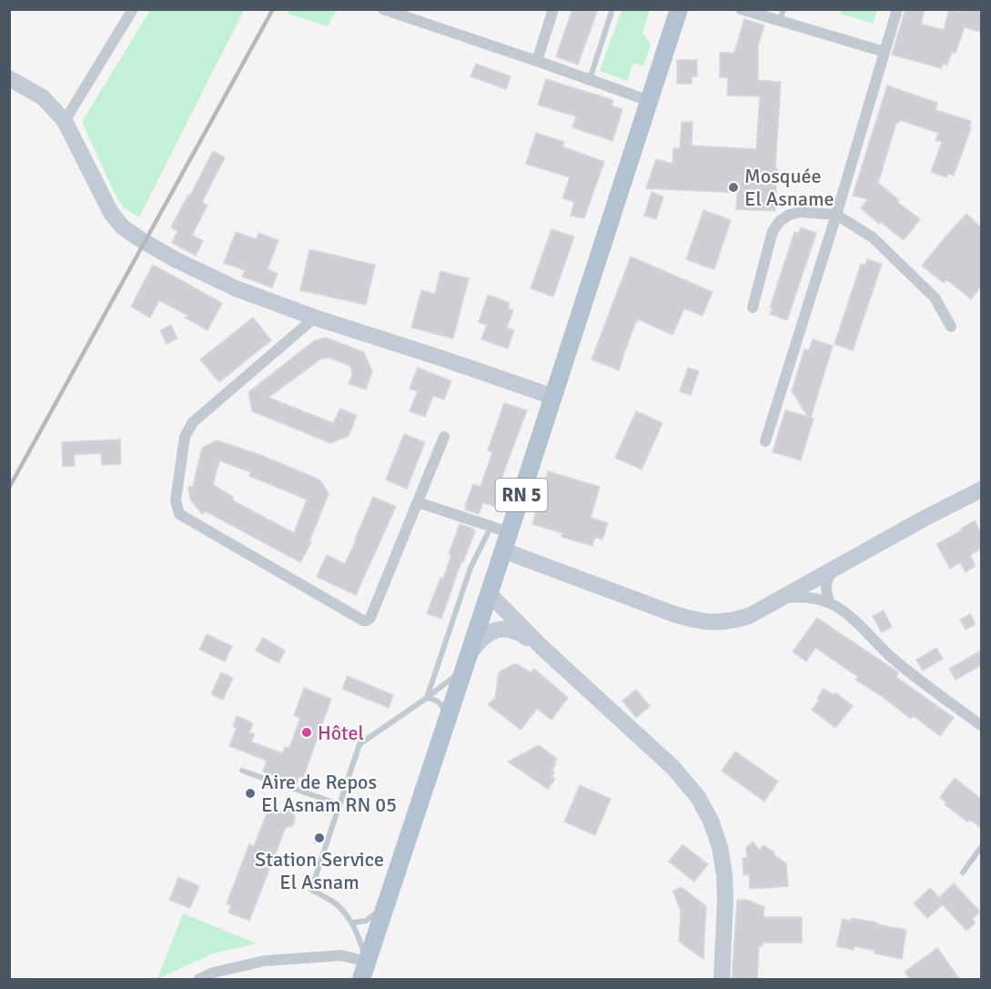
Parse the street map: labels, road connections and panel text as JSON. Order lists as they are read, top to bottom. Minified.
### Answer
{"streets":{"main road":["RN 5"]},"places":["Mosquée El Asname","Hôtel","Aire de Repos El Asnam RN 05","Station Service El Asnam"]}
